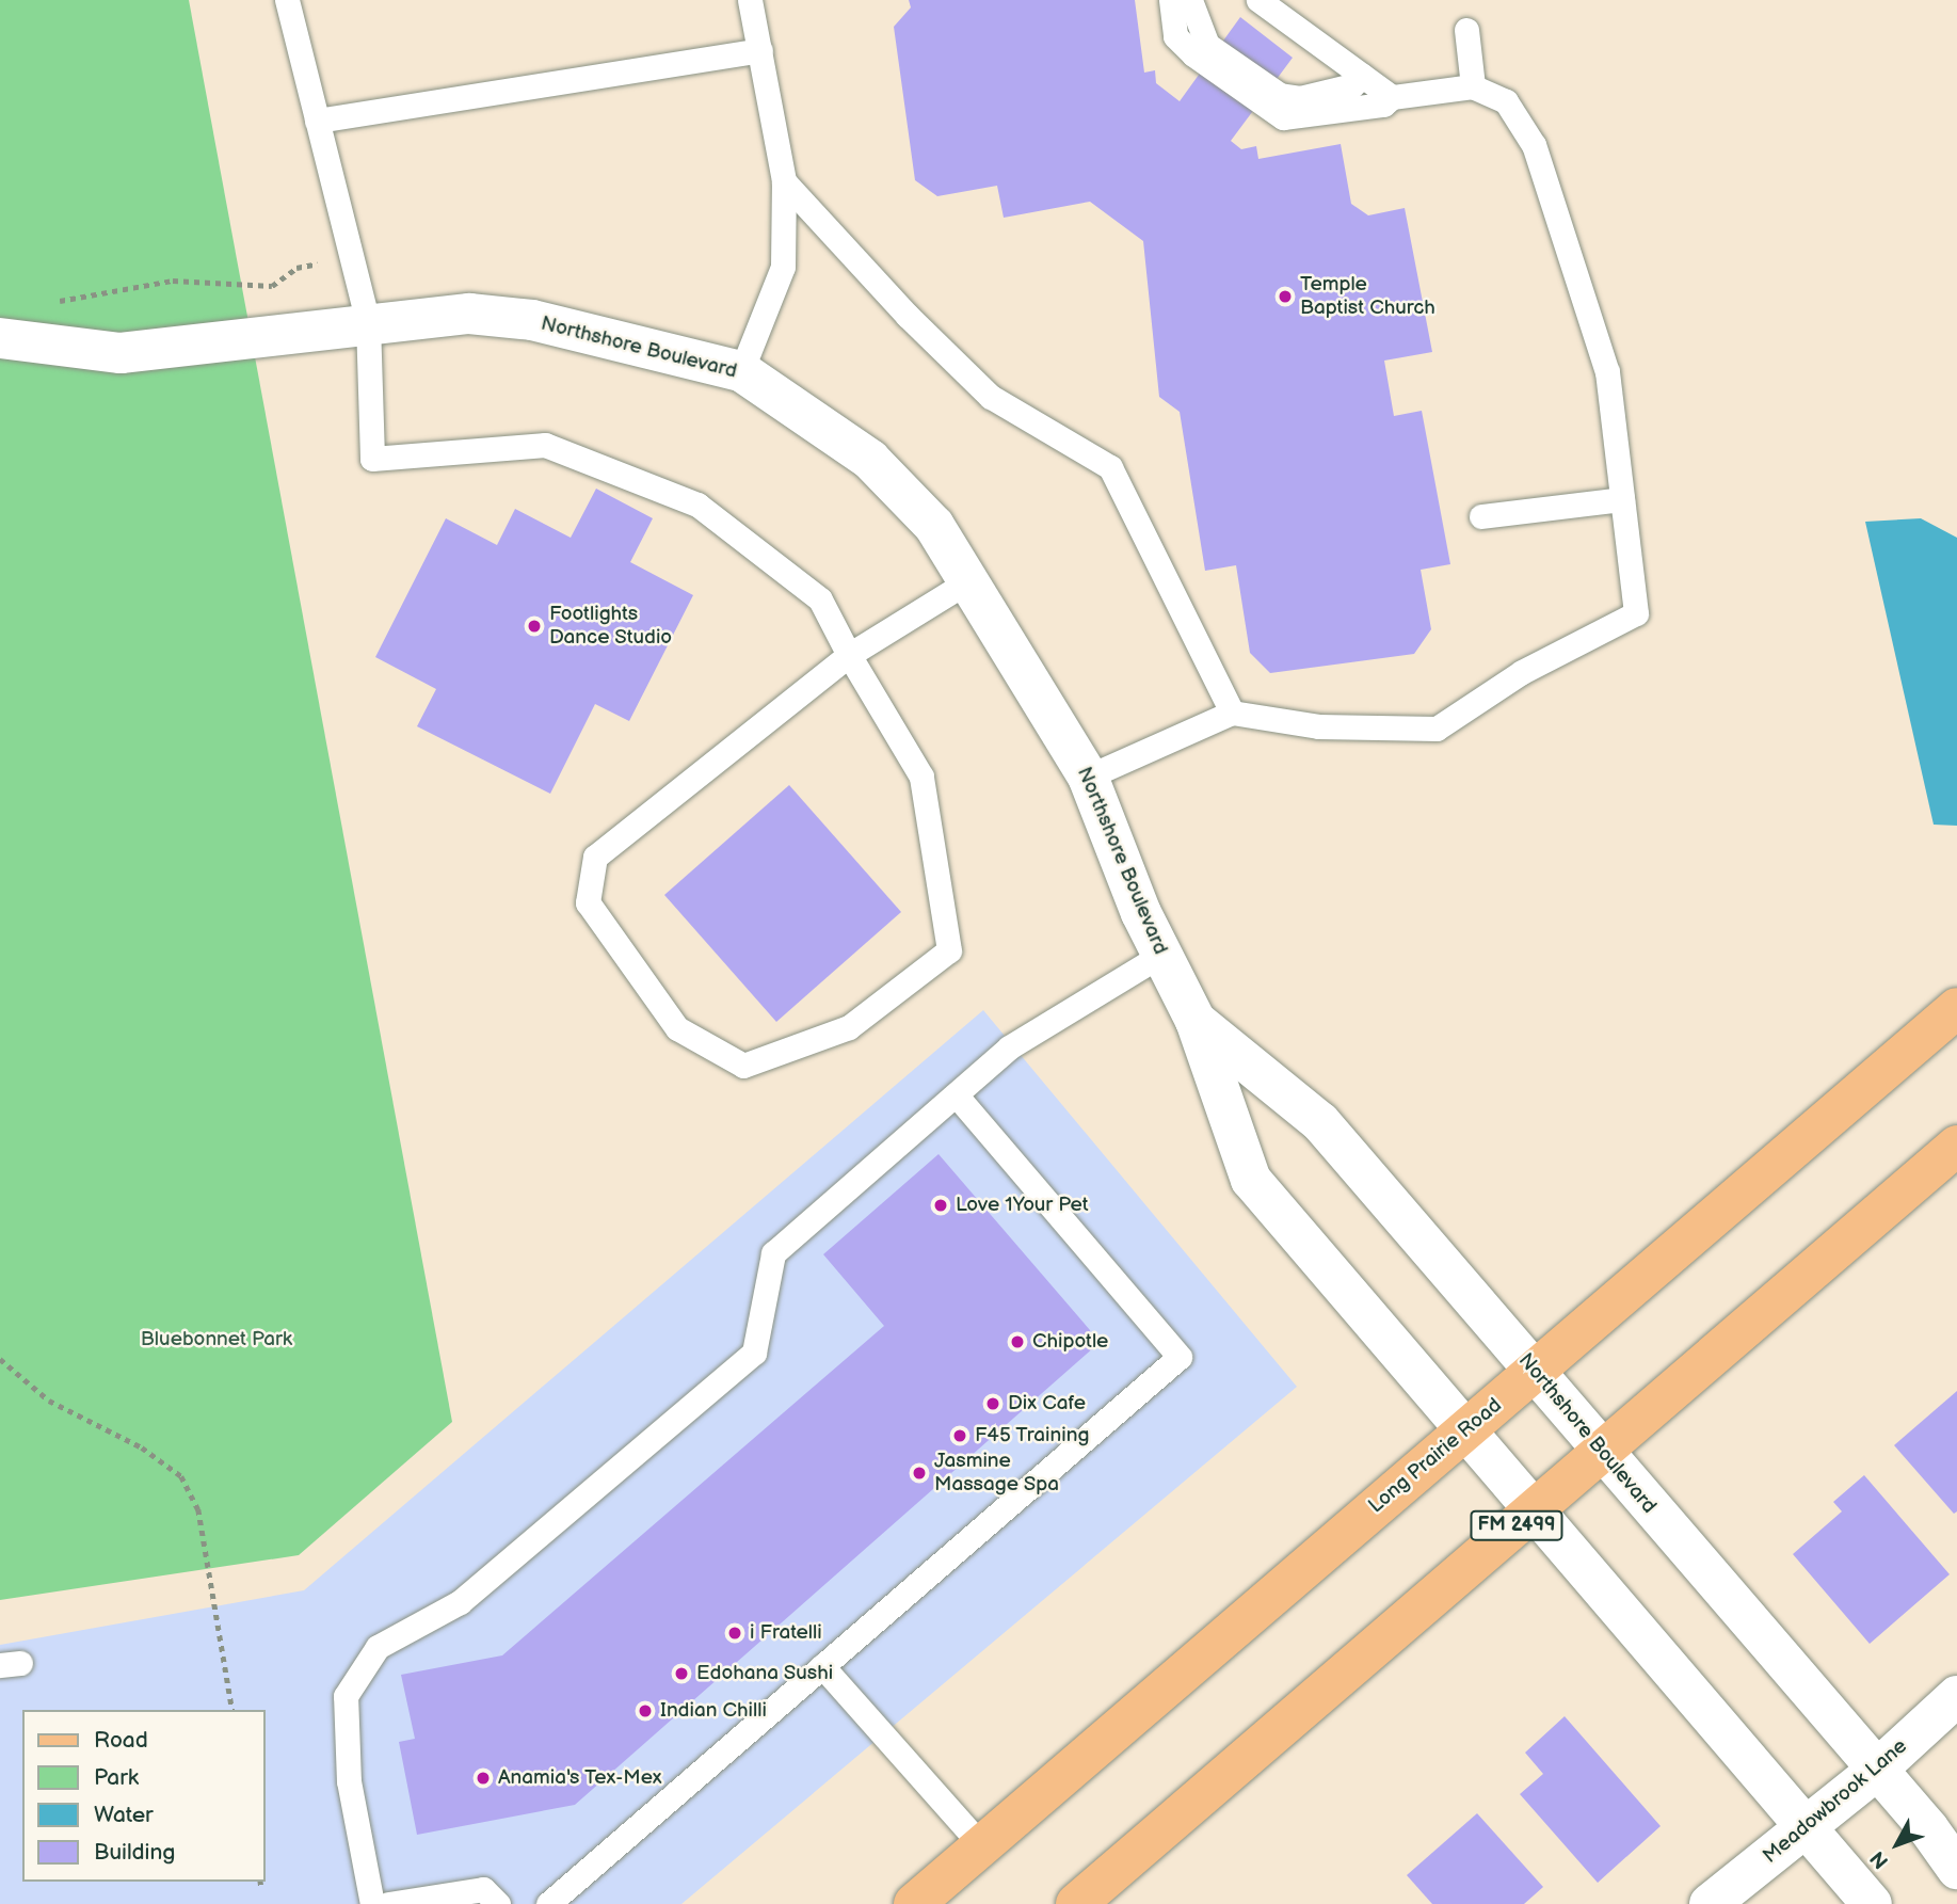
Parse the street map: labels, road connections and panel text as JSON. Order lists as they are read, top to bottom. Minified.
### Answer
{"streets":{"main road":["Long Prairie Road","FM 2499"],"street":["Northshore Boulevard","Meadowbrook Lane"]},"crossings":[["Northshore Boulevard","Long Prairie Road"],["Northshore Boulevard","FM 2499"],["Northshore Boulevard","Meadowbrook Lane"]],"parks":["Bluebonnet Park"],"places":["Temple Baptist Church","Footlights Dance Studio","Love 1Your Pet","Chipotle","Dix Cafe","F45 Training","Jasmine Massage Spa","i Fratelli","Edohana Sushi","Indian Chilli","Anamia's Tex-Mex"],"legend":["Road","Park","Water","Building"],"north":"bottom left"}
